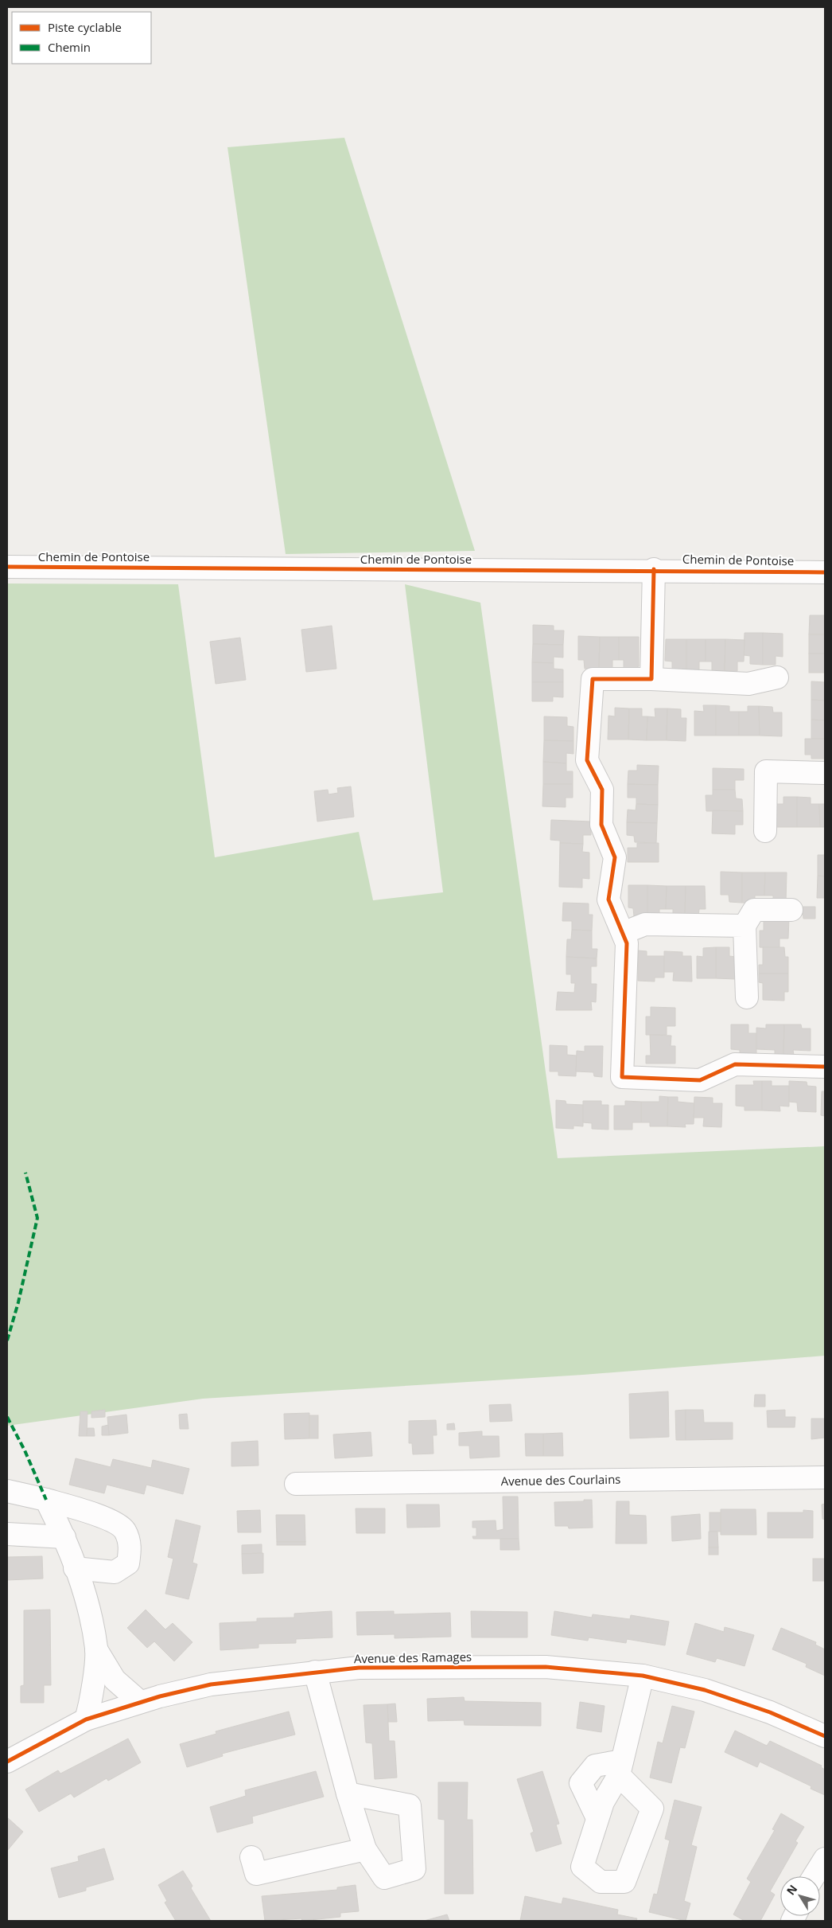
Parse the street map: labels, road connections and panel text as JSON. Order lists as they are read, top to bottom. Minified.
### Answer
{"streets":{"street":["Chemin de Pontoise","Avenue des Courlains","Avenue des Ramages"]},"legend":["Piste cyclable","Chemin"],"north":"top left"}
